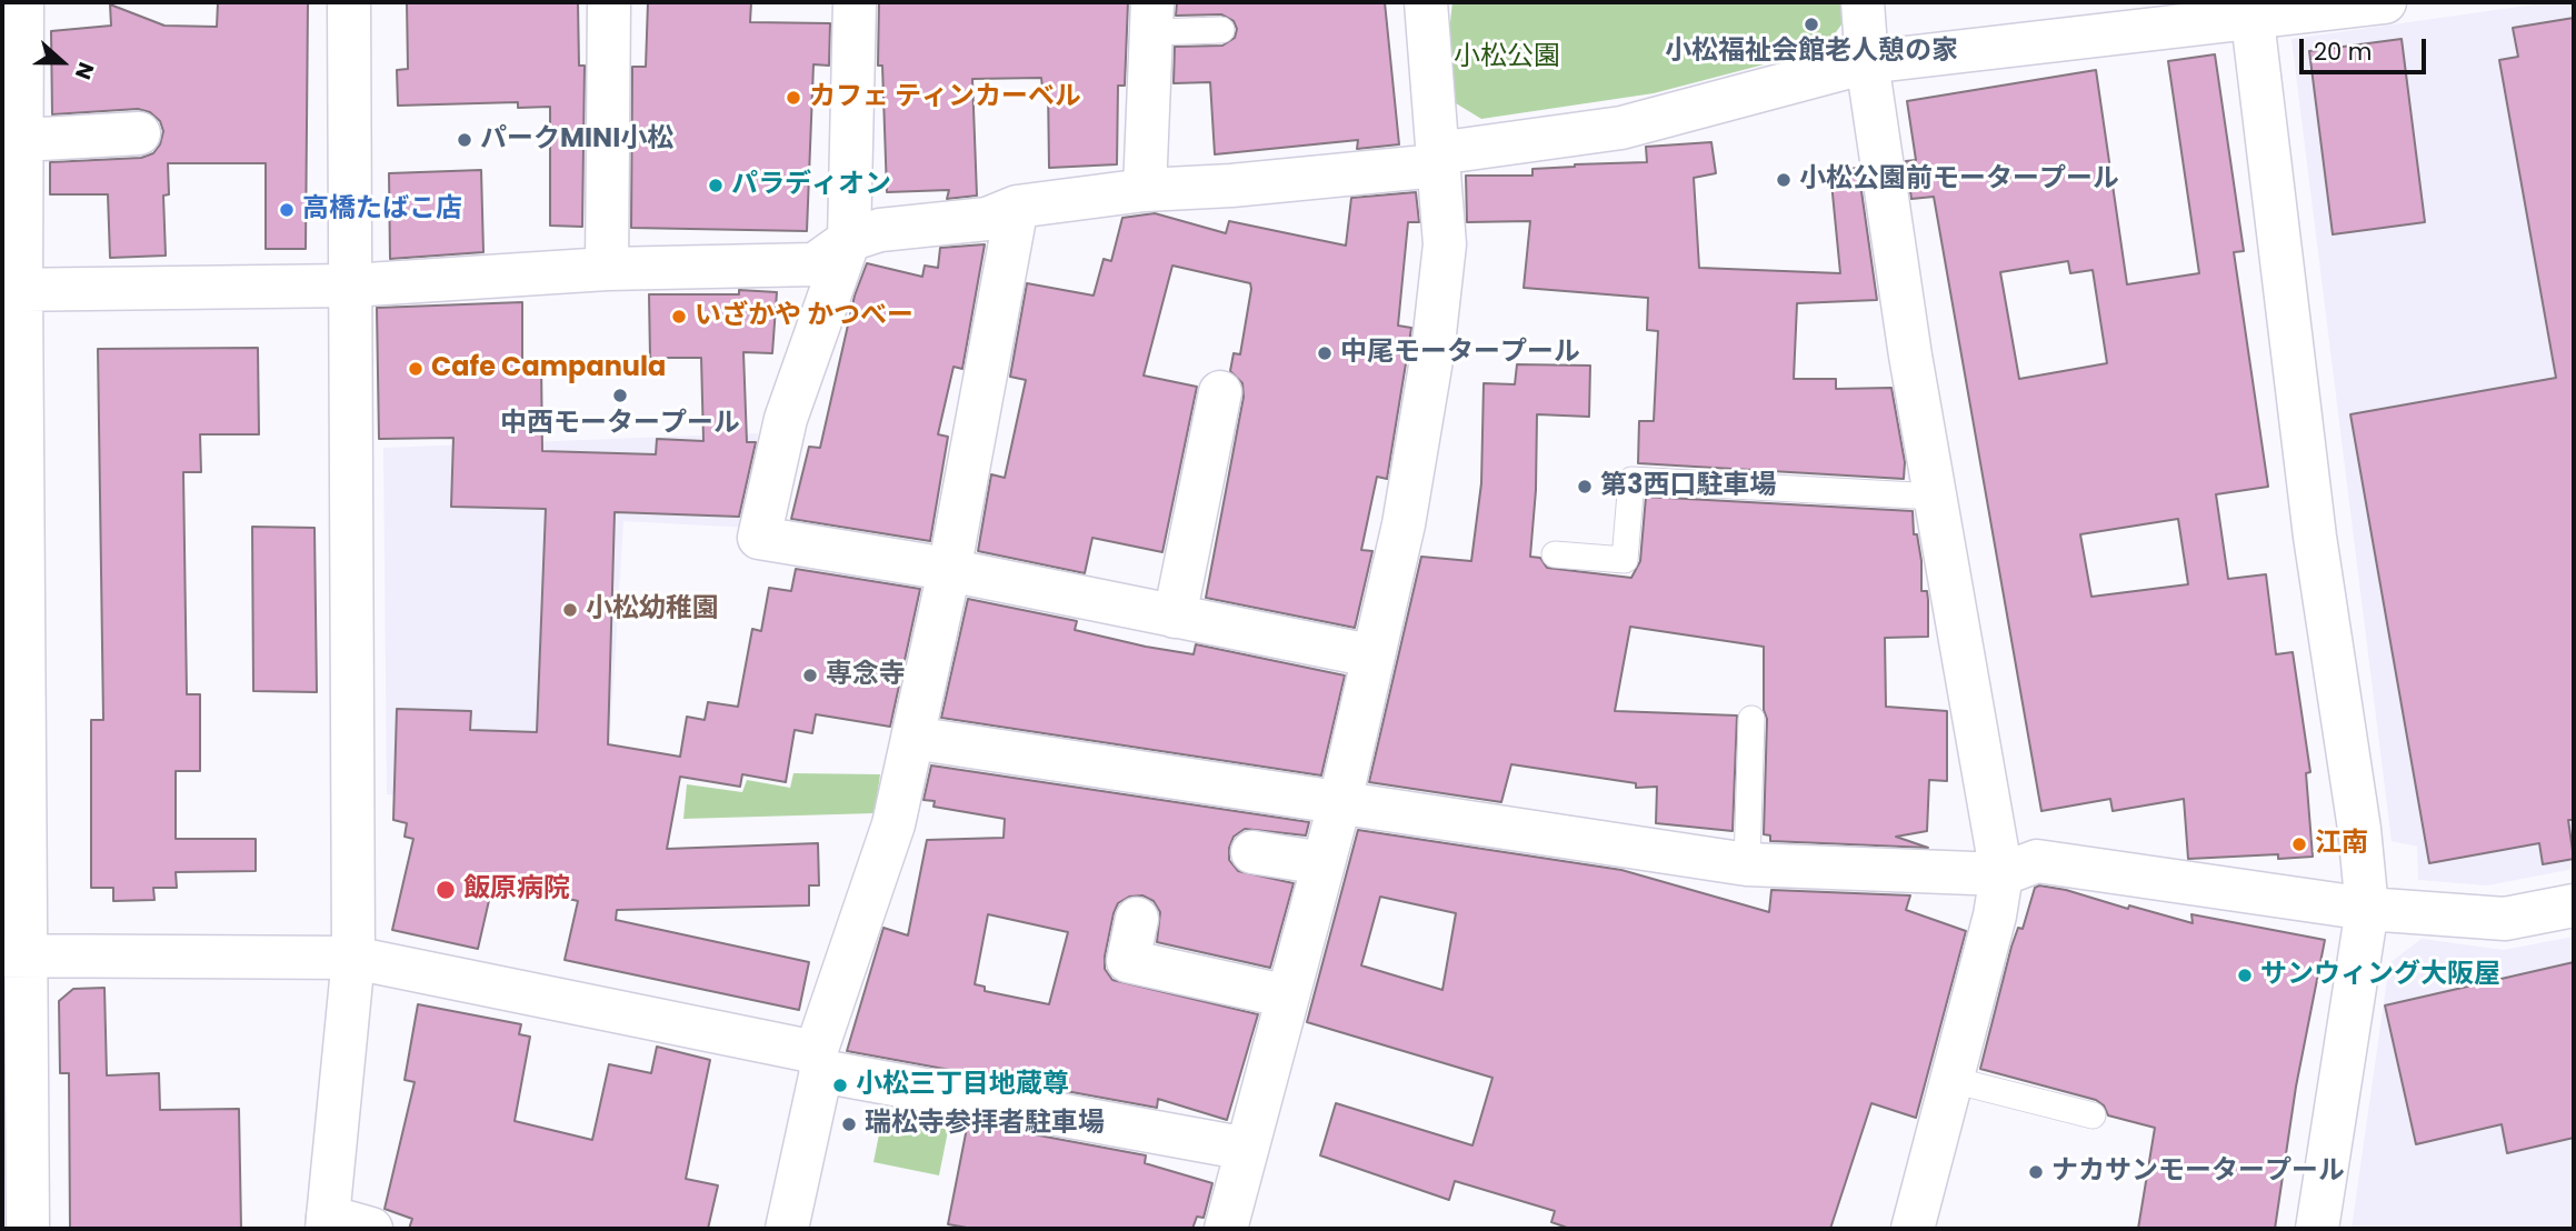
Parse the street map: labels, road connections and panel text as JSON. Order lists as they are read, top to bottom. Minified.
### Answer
{"parks":["小松公園"],"places":["小松福祉会館老人憩の家","カフェ ティンカーベル","パークMINI小松","小松公園前モータープール","パラディオン","高橋たばこ店","いざかや かつべー","中尾モータープール","Cafe Campanula","中西モータープール","第3西口駐車場","小松幼稚園","専念寺","江南","飯原病院","サンウィング大阪屋","小松三丁目地蔵尊","瑞松寺参拝者駐車場","ナカサンモータープール"],"scale_bar":"20 m","north":"right"}
